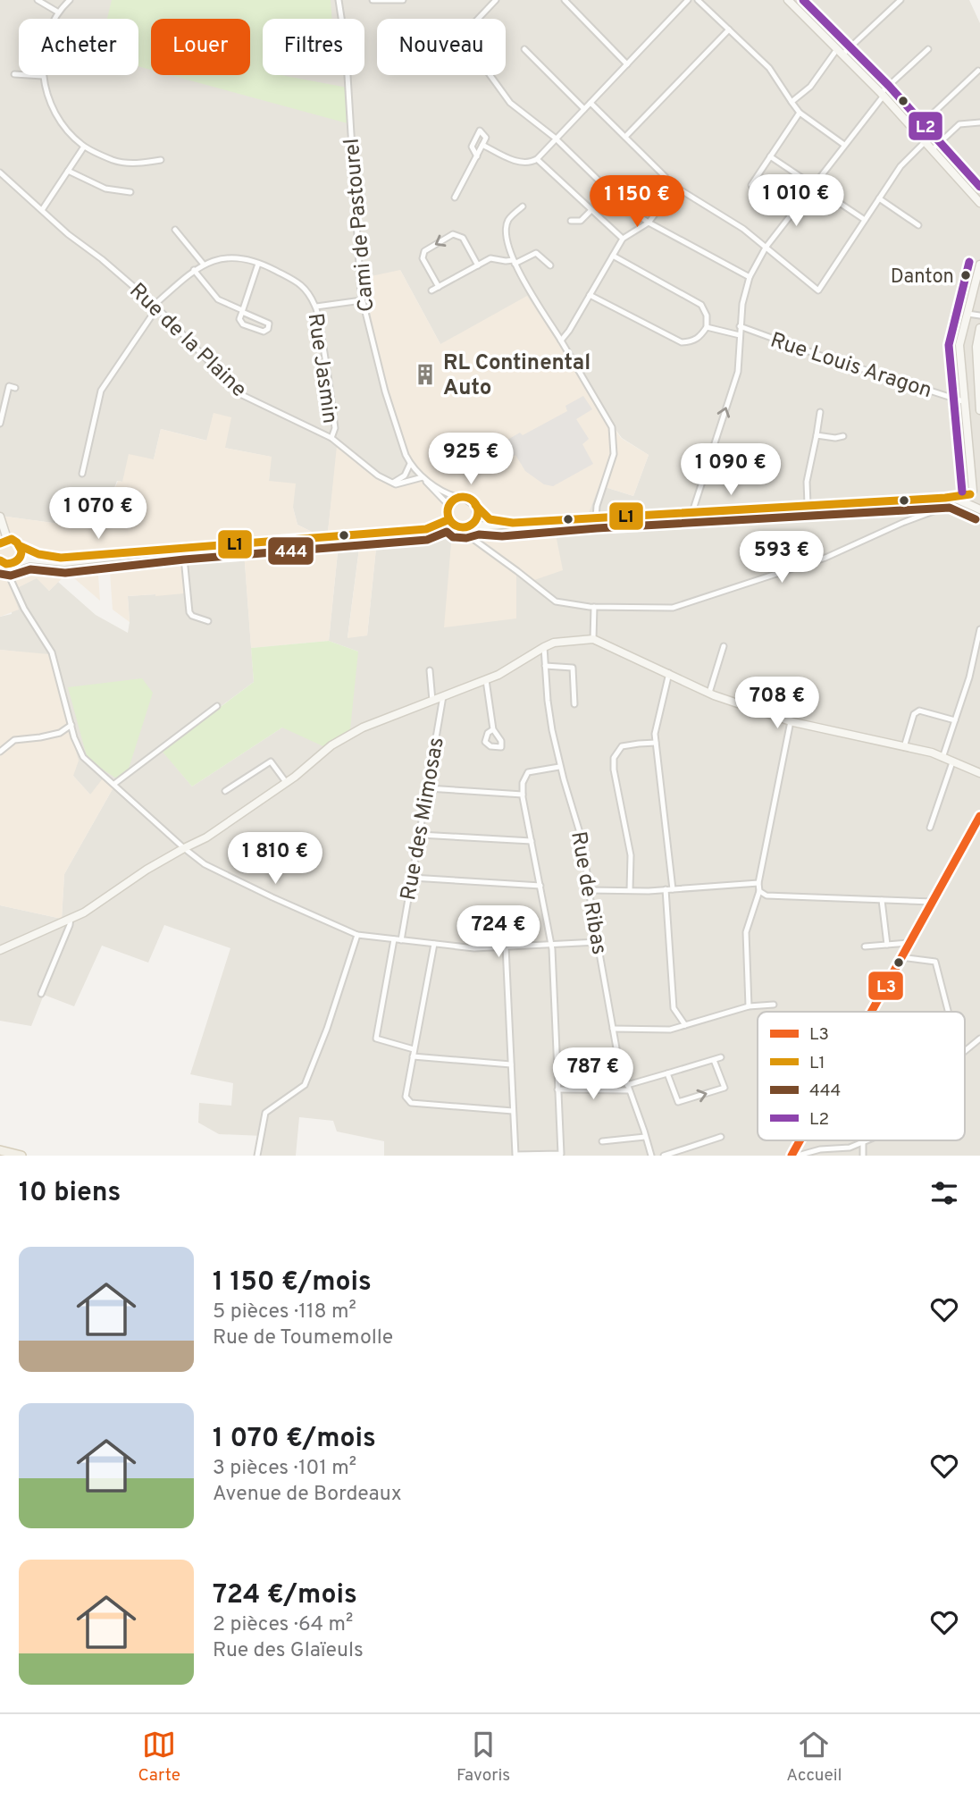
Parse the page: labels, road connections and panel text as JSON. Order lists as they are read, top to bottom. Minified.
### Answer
{"streets":{"street":["Cami de Pastourel","Rue de la Plaine","Rue Louis Aragon","Rue Jasmin","Rue des Mimosas","Rue de Ribas"]},"crossings":[["Rue de la Plaine","Rue Jasmin"]],"places":{"other":["Danton"],"building":["RL Continental Auto"]},"lines":["transit line L2","transit line L1","transit line 444","transit line L3"],"legend":["L3","L1","444","L2"],"page":{"chip":["Acheter","Louer","Filtres","Nouveau"],"price":["1 010 €","1 150 €","925 €","1 090 €","1 070 €","593 €","708 €","1 810 €","724 €","787 €"],"heading":"10 biens","list":[{"name":"1 150 €/mois","note":"5 pièces · 118 m² · Rue de Toumemolle"},{"name":"1 070 €/mois","note":"3 pièces · 101 m² · Avenue de Bordeaux"},{"name":"724 €/mois","note":"2 pièces · 64 m² · Rue des Glaïeuls"}],"tabs":["Carte","Favoris","Accueil"]}}
